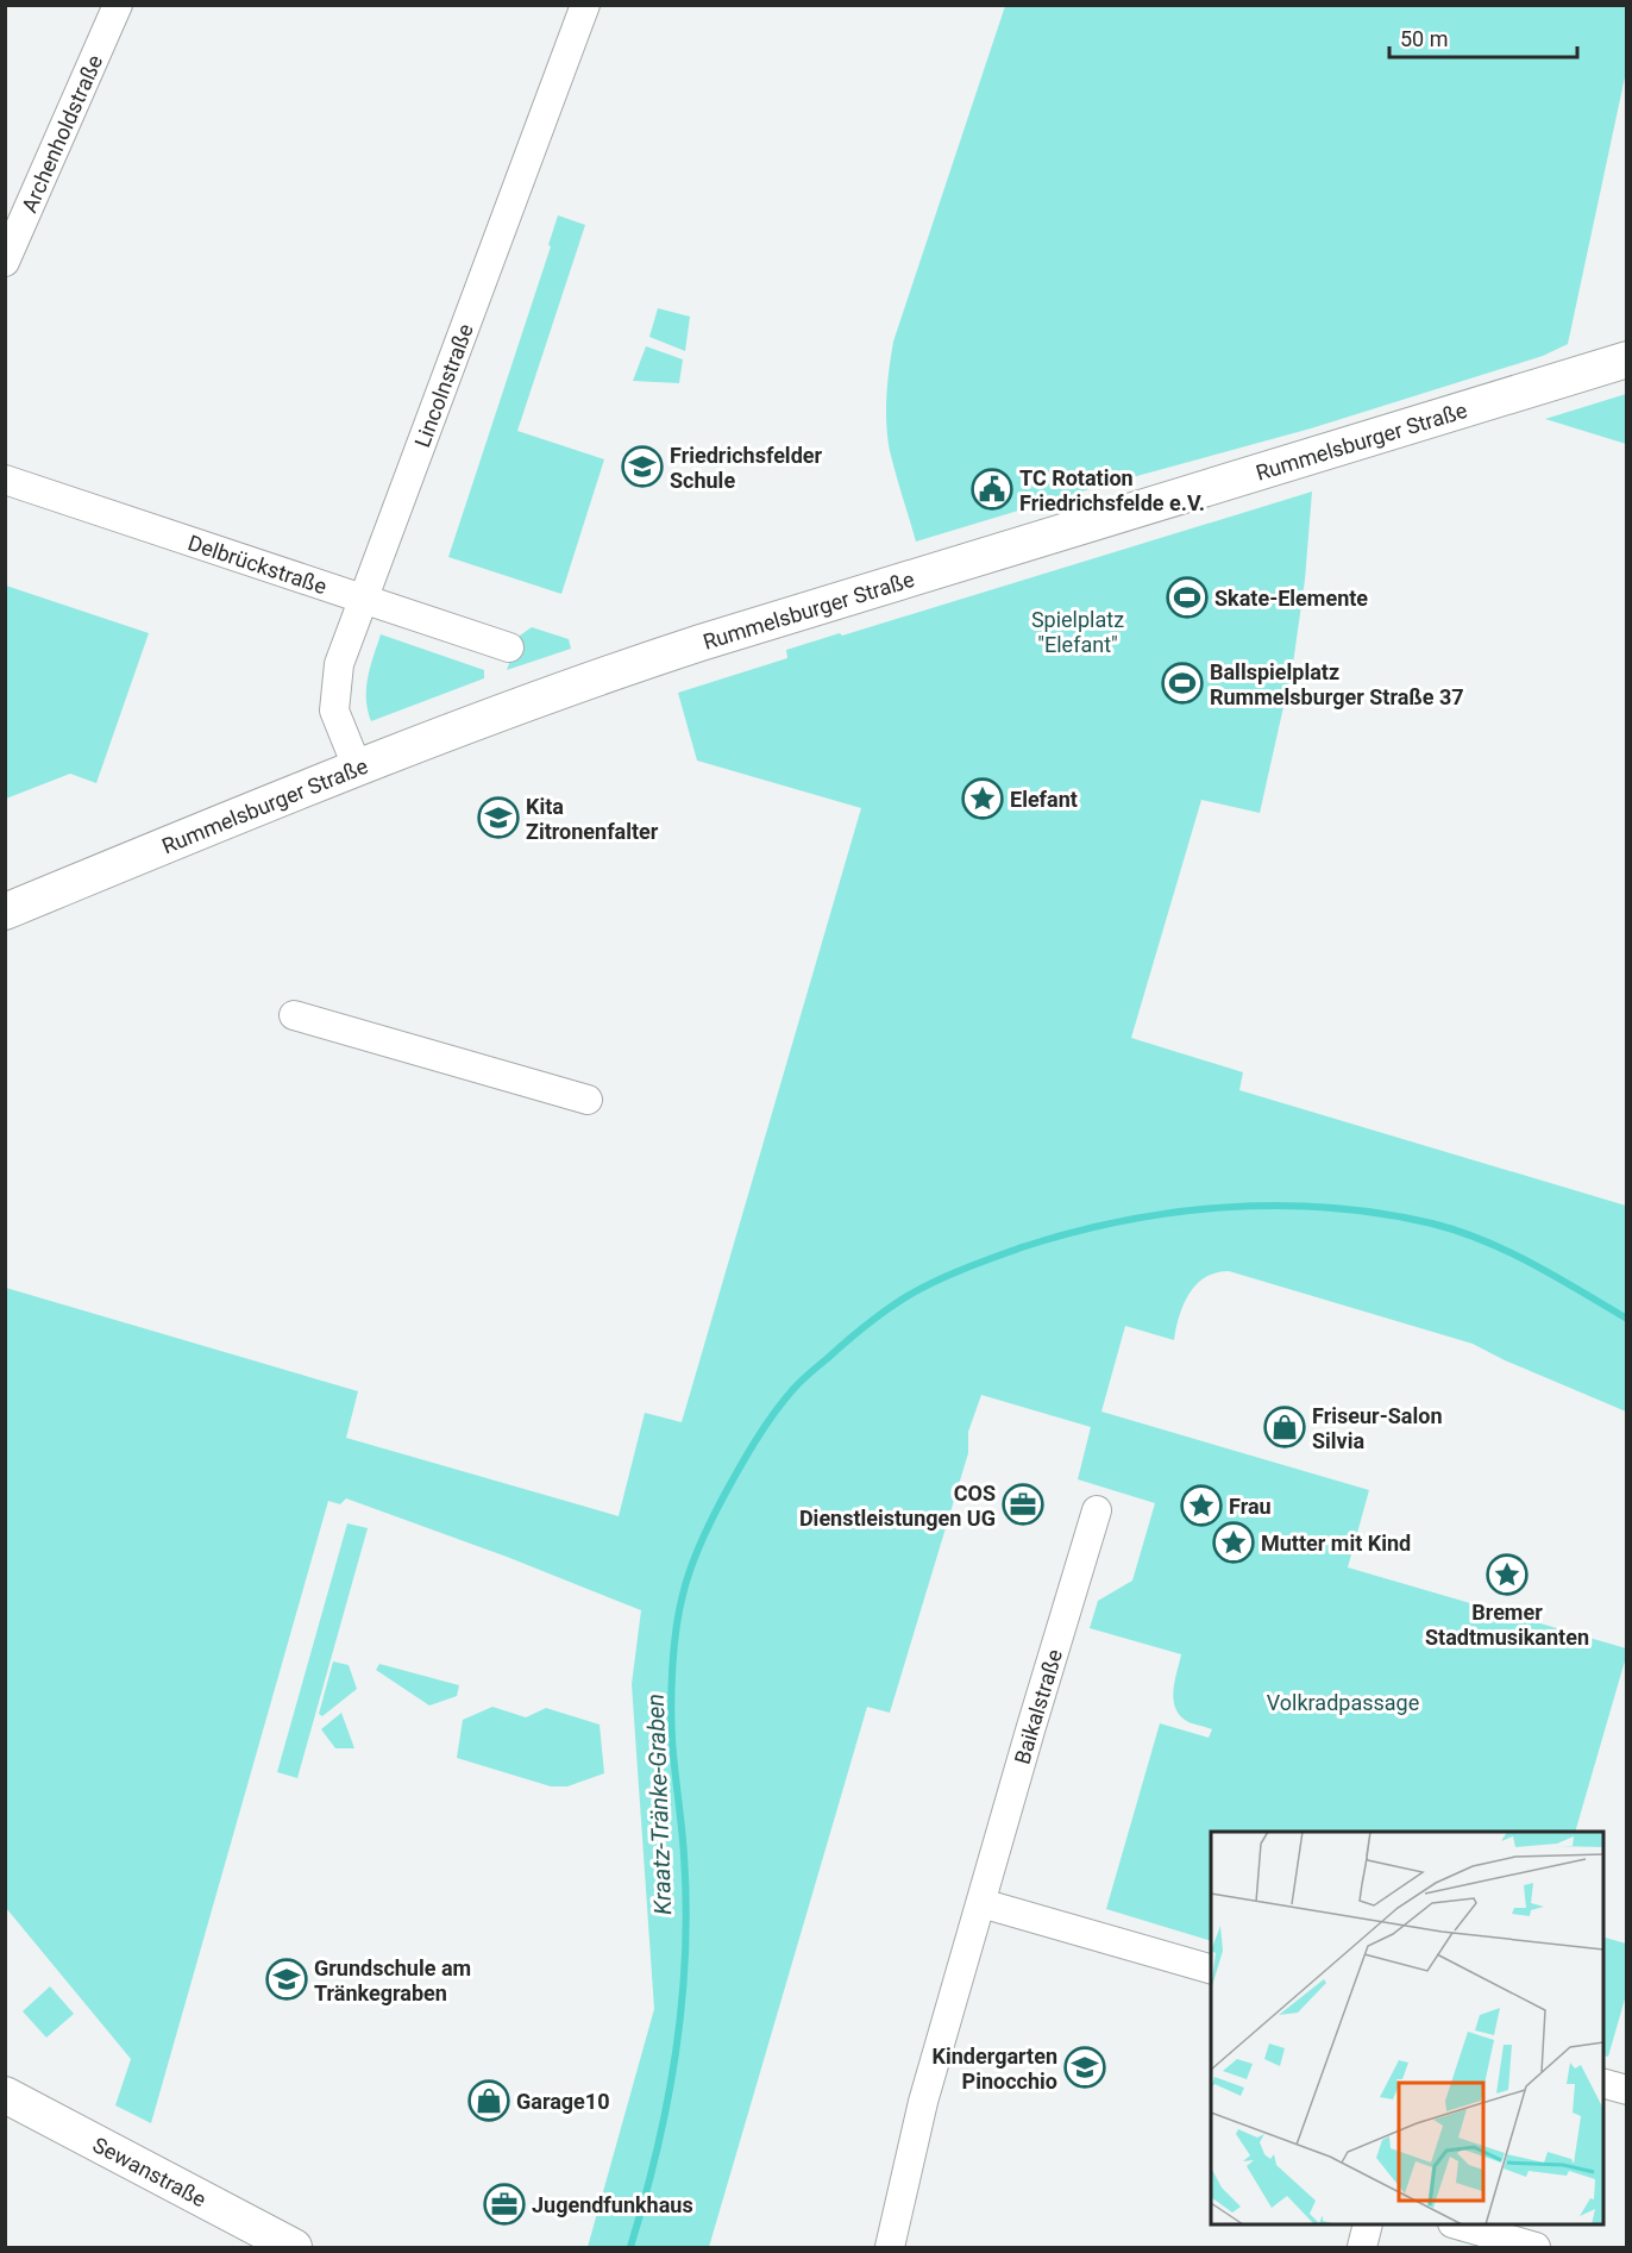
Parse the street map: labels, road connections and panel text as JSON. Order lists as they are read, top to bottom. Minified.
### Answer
{"streets":{"street":["Archenholdstraße","Lincolnstraße","Rummelsburger Straße","Delbrückstraße","Baikalstraße","Sewanstraße"]},"crossings":[["Lincolnstraße","Rummelsburger Straße"],["Lincolnstraße","Delbrückstraße"]],"water":["Kraatz-Tränke-Graben"],"parks":["Spielplatz \"Elefant\"","Volkradpassage"],"places":{"school or university":["Friedrichsfelder Schule","Kita Zitronenfalter","Grundschule am Tränkegraben","Kindergarten Pinocchio"],"public building":["TC Rotation Friedrichsfelde e.V."],"sports":["Skate-Elemente","Ballspielplatz Rummelsburger Straße 37"],"place":["Elefant","Frau","Mutter mit Kind","Bremer Stadtmusikanten"],"shop":["Friseur-Salon Silvia","Garage10"],"office":["COS Dienstleistungen UG","Jugendfunkhaus"]},"scale_bar":"50 m"}
